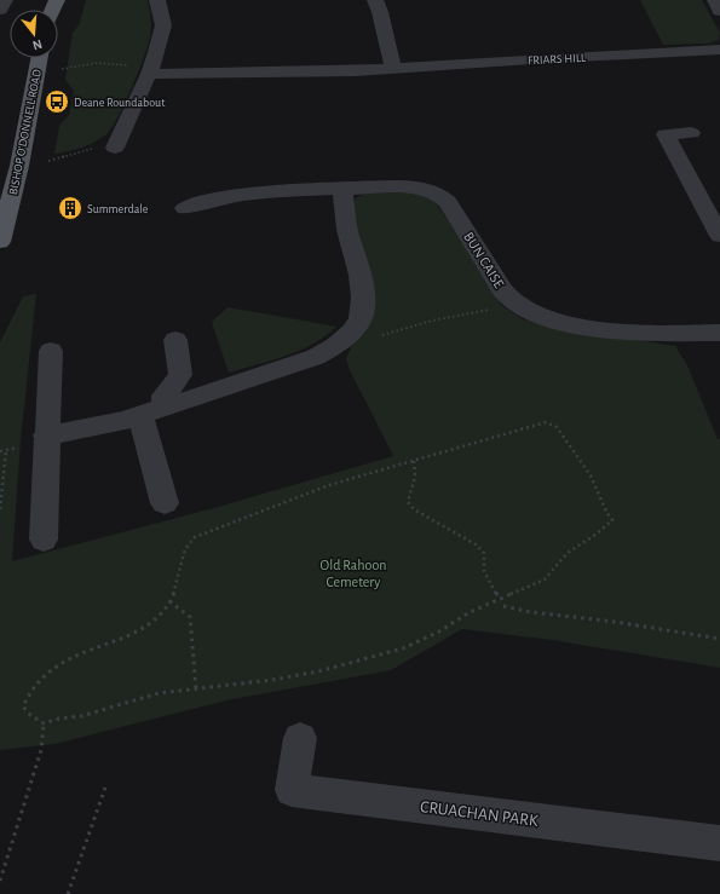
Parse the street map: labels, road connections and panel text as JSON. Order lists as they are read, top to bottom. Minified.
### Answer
{"streets":{"main road":["BISHOP O'DONNELL ROAD"],"street":["FRIARS HILL","BUN CAISE","CRUACHAN PARK"]},"parks":["Old Rahoon Cemetery"],"places":{"bus stop":["Deane Roundabout"],"building":["Summerdale"]},"north":"bottom"}
